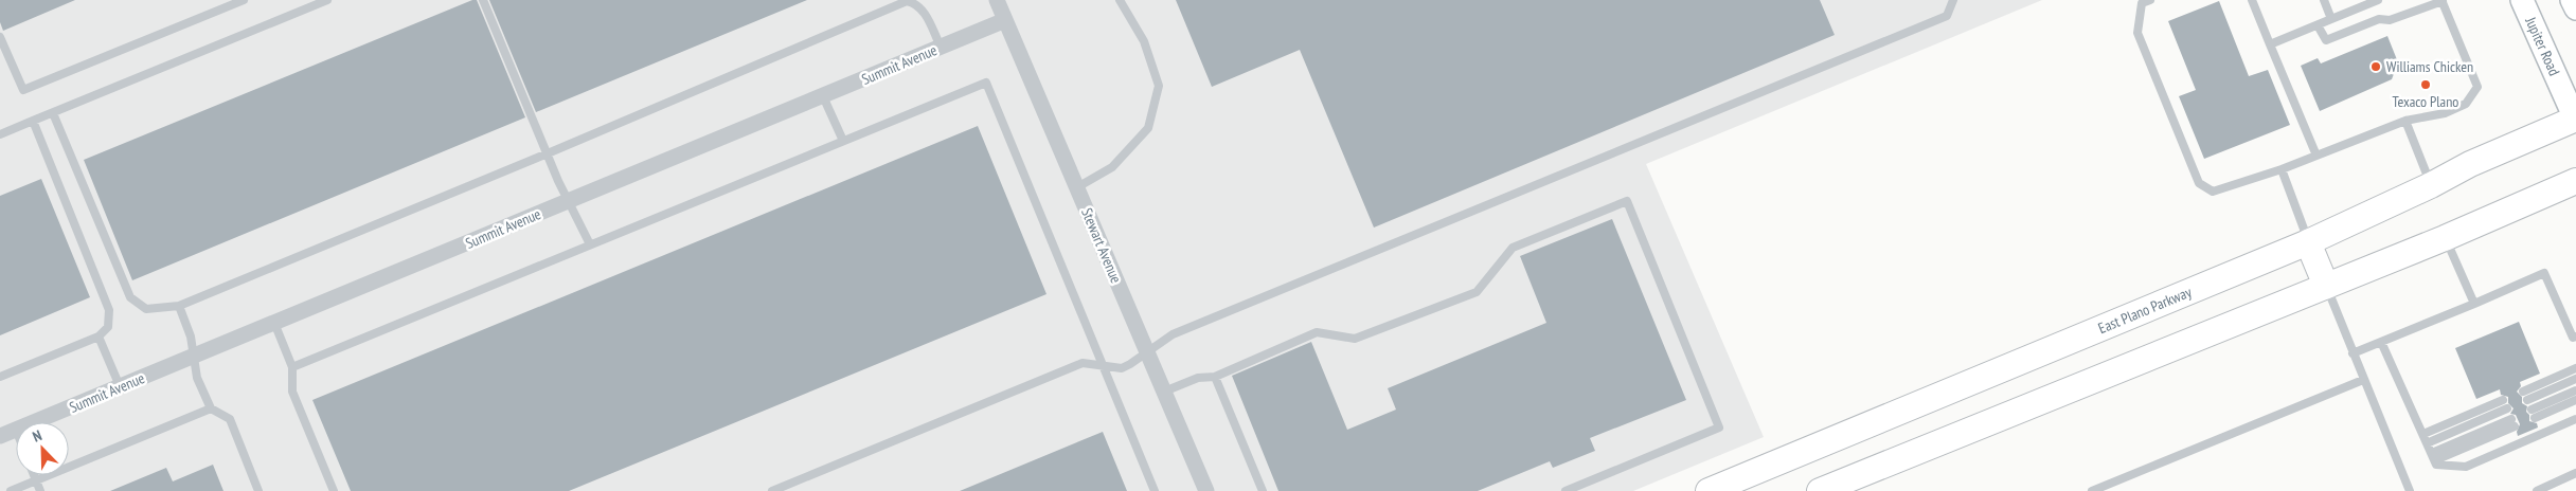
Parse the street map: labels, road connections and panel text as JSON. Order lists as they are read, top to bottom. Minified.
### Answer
{"streets":{"main road":["Jupiter Road","East Plano Parkway"],"street":["Summit Avenue","Stewart Avenue"]},"crossings":[["Jupiter Road","East Plano Parkway"],["Summit Avenue","Stewart Avenue"]],"places":["Williams Chicken","Texaco Plano"],"north":"top left"}
